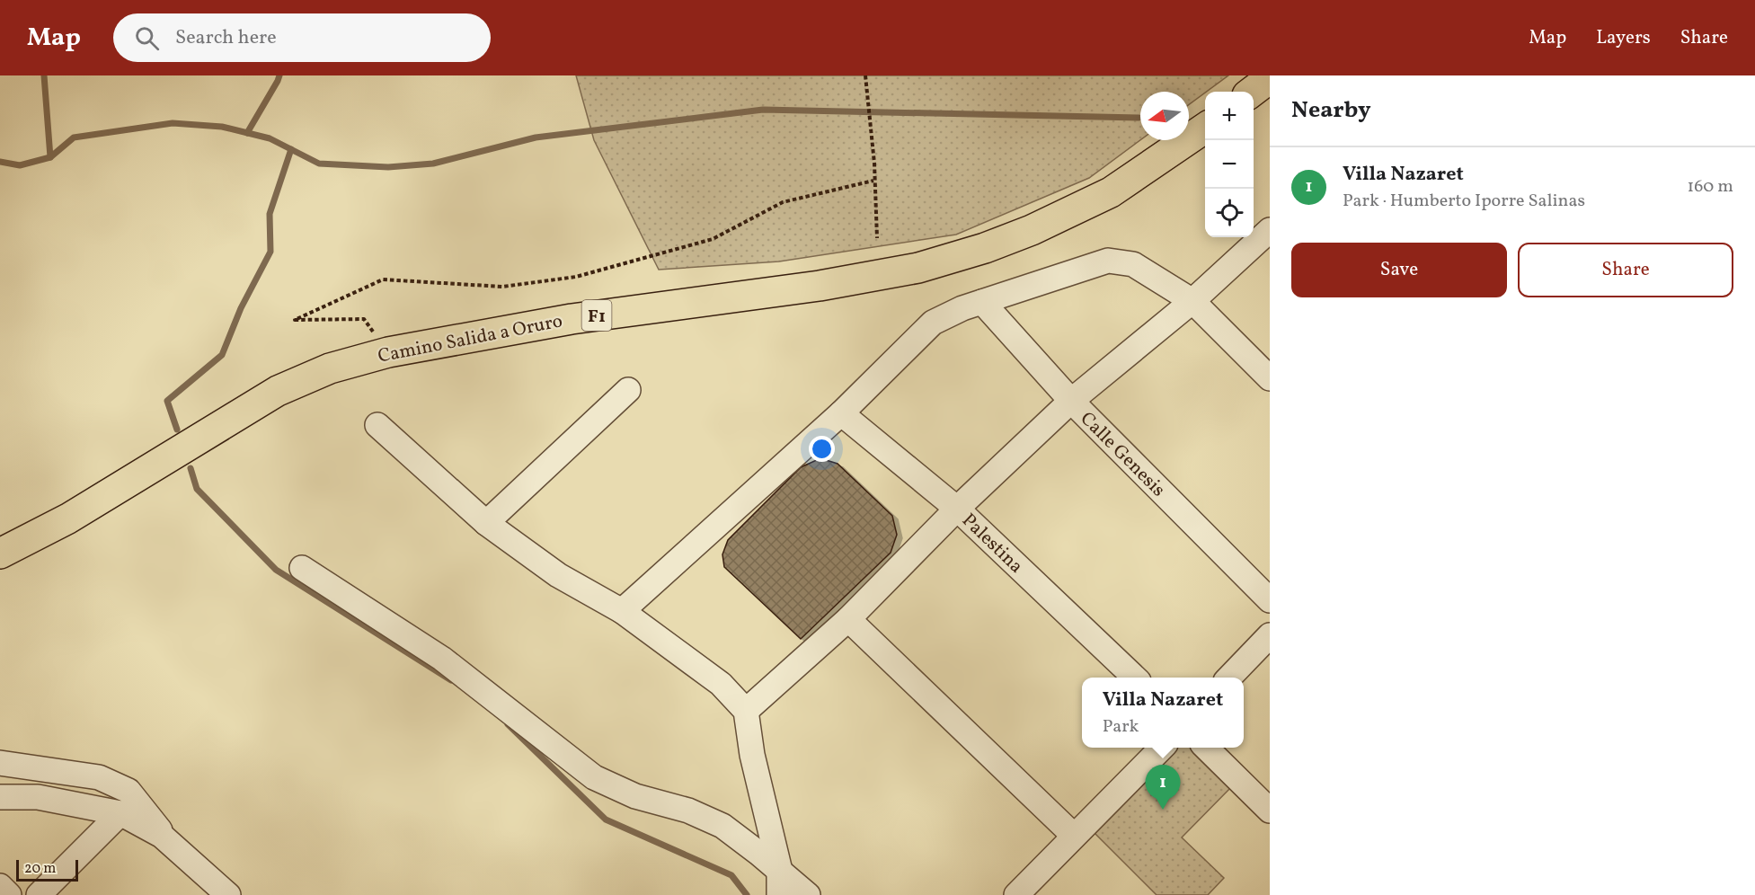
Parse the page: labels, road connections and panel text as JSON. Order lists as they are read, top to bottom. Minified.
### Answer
{"streets":{"highway":["F1","Camino Salida a Oruro"],"street":["Calle Genesis","Palestina"]},"scale_bar":"20 m","north":"left","page":{"header":"Map","search":"Search here","nav":["Map","Layers","Share"],"heading":"Nearby","map_buttons":["+","−"],"list":[{"mark":"1","name":"Villa Nazaret","note":"Park · Humberto Iporre Salinas","value":"160 m"}],"buttons":["Save","Share"],"popup":["Villa Nazaret","Park"],"pins":"1","scale":"20 m"}}
